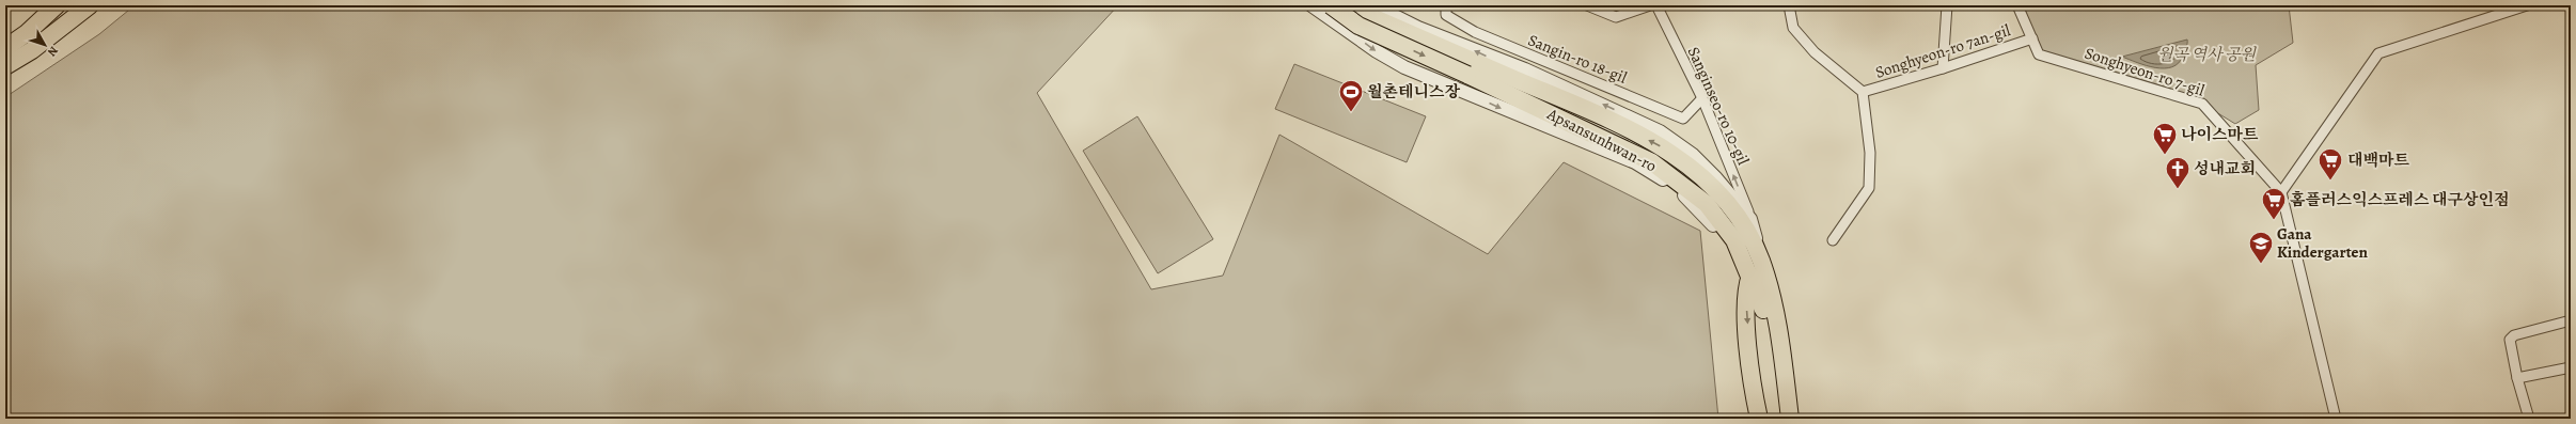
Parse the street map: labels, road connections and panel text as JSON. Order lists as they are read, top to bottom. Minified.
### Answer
{"streets":{"highway":["Apsansunhwan-ro"],"street":["Songhyeon-ro 7an-gil","Sangin-ro 18-gil","Songhyeon-ro 7-gil","Sanginseo-ro 10-gil"]},"crossings":[["Songhyeon-ro 7an-gil","Songhyeon-ro 7-gil"],["Sangin-ro 18-gil","Sanginseo-ro 10-gil"]],"one_way":["Sanginseo-ro 10-gil"],"parks":["월곡 역사 공원"],"places":{"sports":["월촌테니스장"],"supermarket":["나이스마트","대백마트","홈플러스익스프레스 대구상인점"],"church":["성내교회"],"school or university":["Gana Kindergarten"]},"north":"bottom right"}
